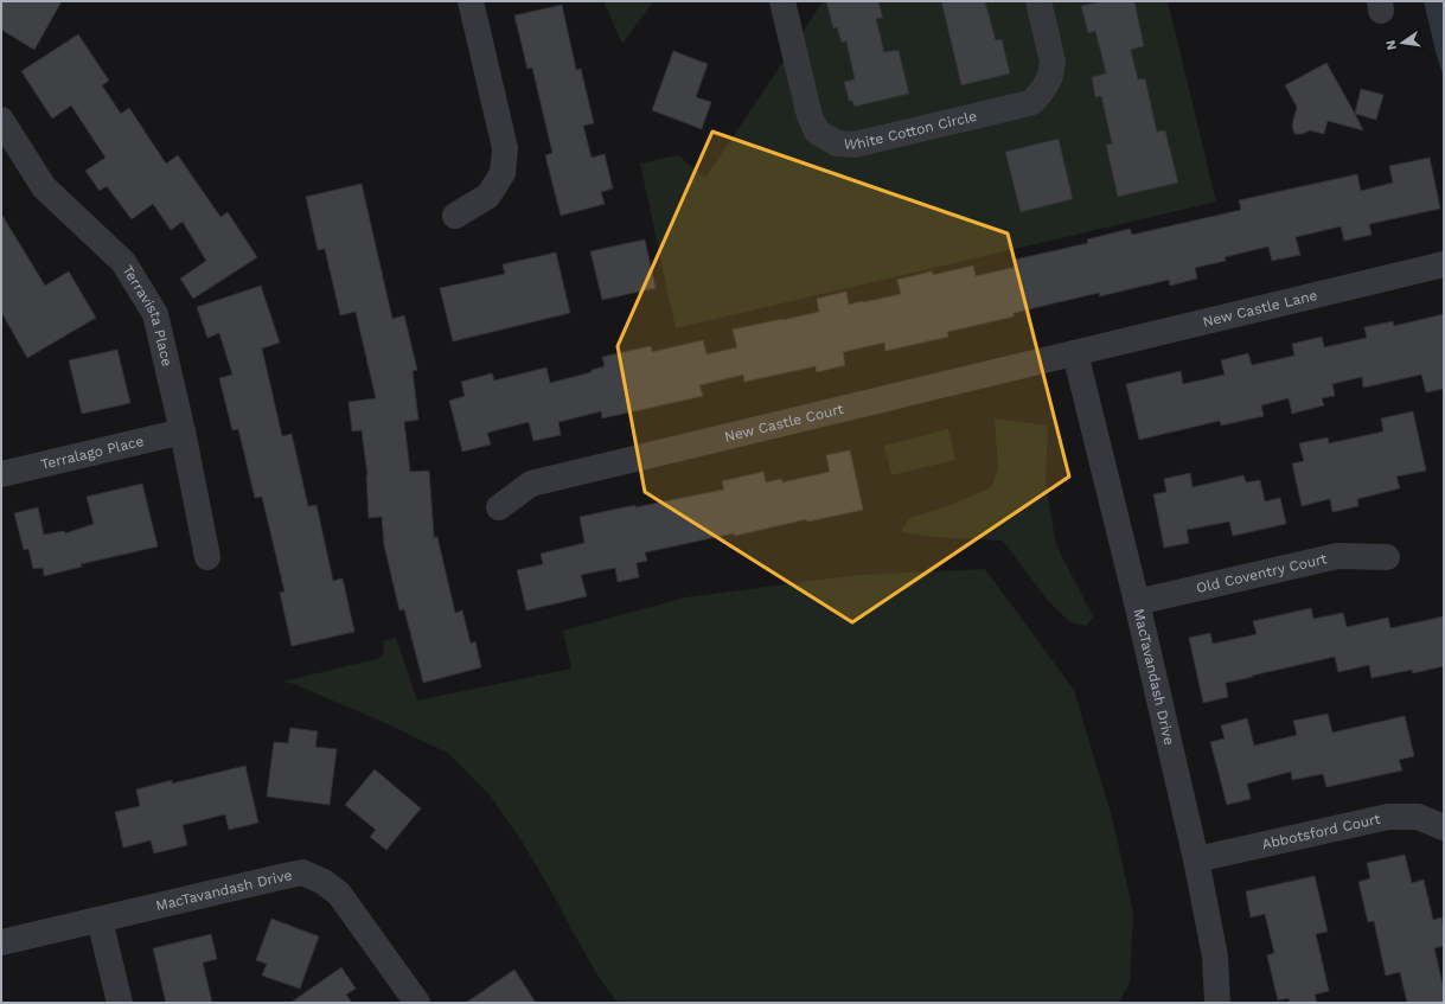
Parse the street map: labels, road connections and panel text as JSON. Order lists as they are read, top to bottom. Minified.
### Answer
{"streets":{"street":["White Cotton Circle","New Castle Lane","Terravista Place","New Castle Court","Terralago Place","Old Coventry Court","MacTavandash Drive","Abbotsford Court"]},"crossings":[["New Castle Lane","New Castle Court"],["New Castle Lane","MacTavandash Drive"],["Terravista Place","Terralago Place"],["New Castle Court","MacTavandash Drive"],["Old Coventry Court","MacTavandash Drive"],["MacTavandash Drive","Abbotsford Court"]],"north":"left"}
